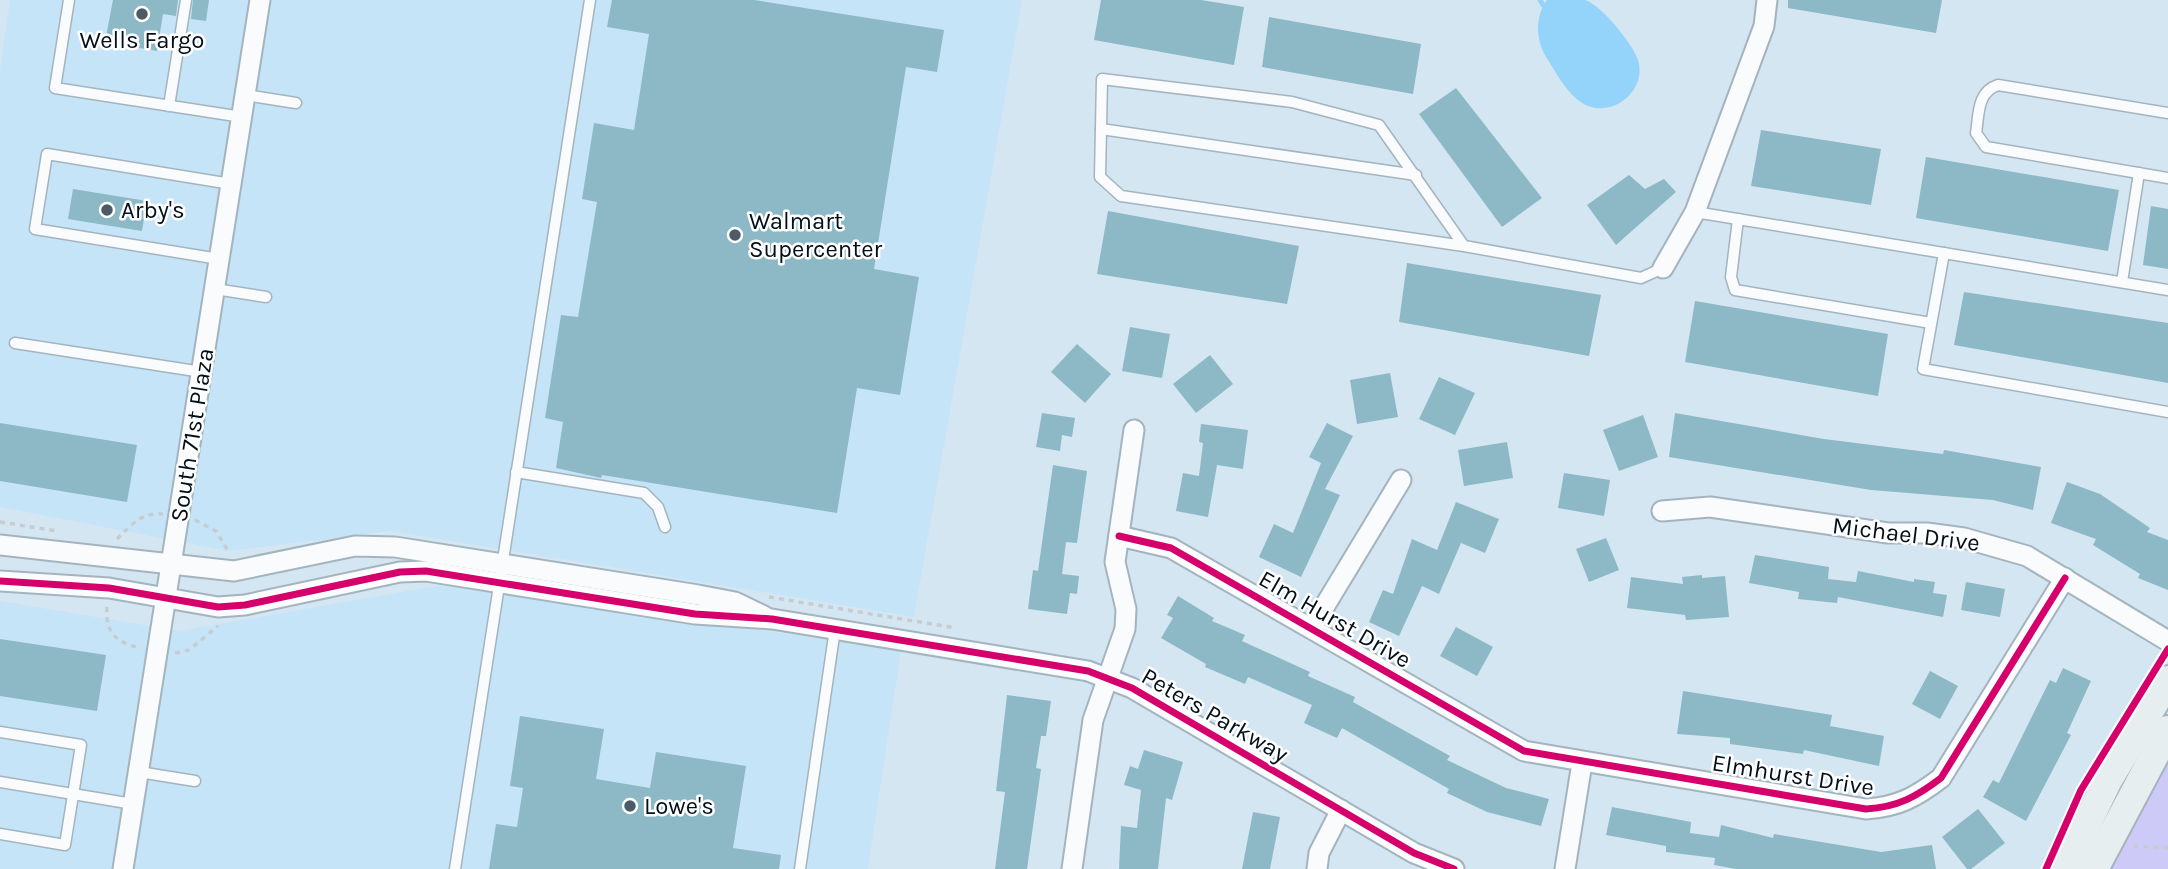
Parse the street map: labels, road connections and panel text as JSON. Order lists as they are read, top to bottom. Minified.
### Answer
{"streets":{"street":["South 71st Plaza","Michael Drive","Elm Hurst Drive","Peters Parkway","Elmhurst Drive"]},"crossings":[["Michael Drive","Elmhurst Drive"],["Elm Hurst Drive","Elmhurst Drive"]],"places":["Wells Fargo","Arby's","Walmart Supercenter","Lowe's"]}
